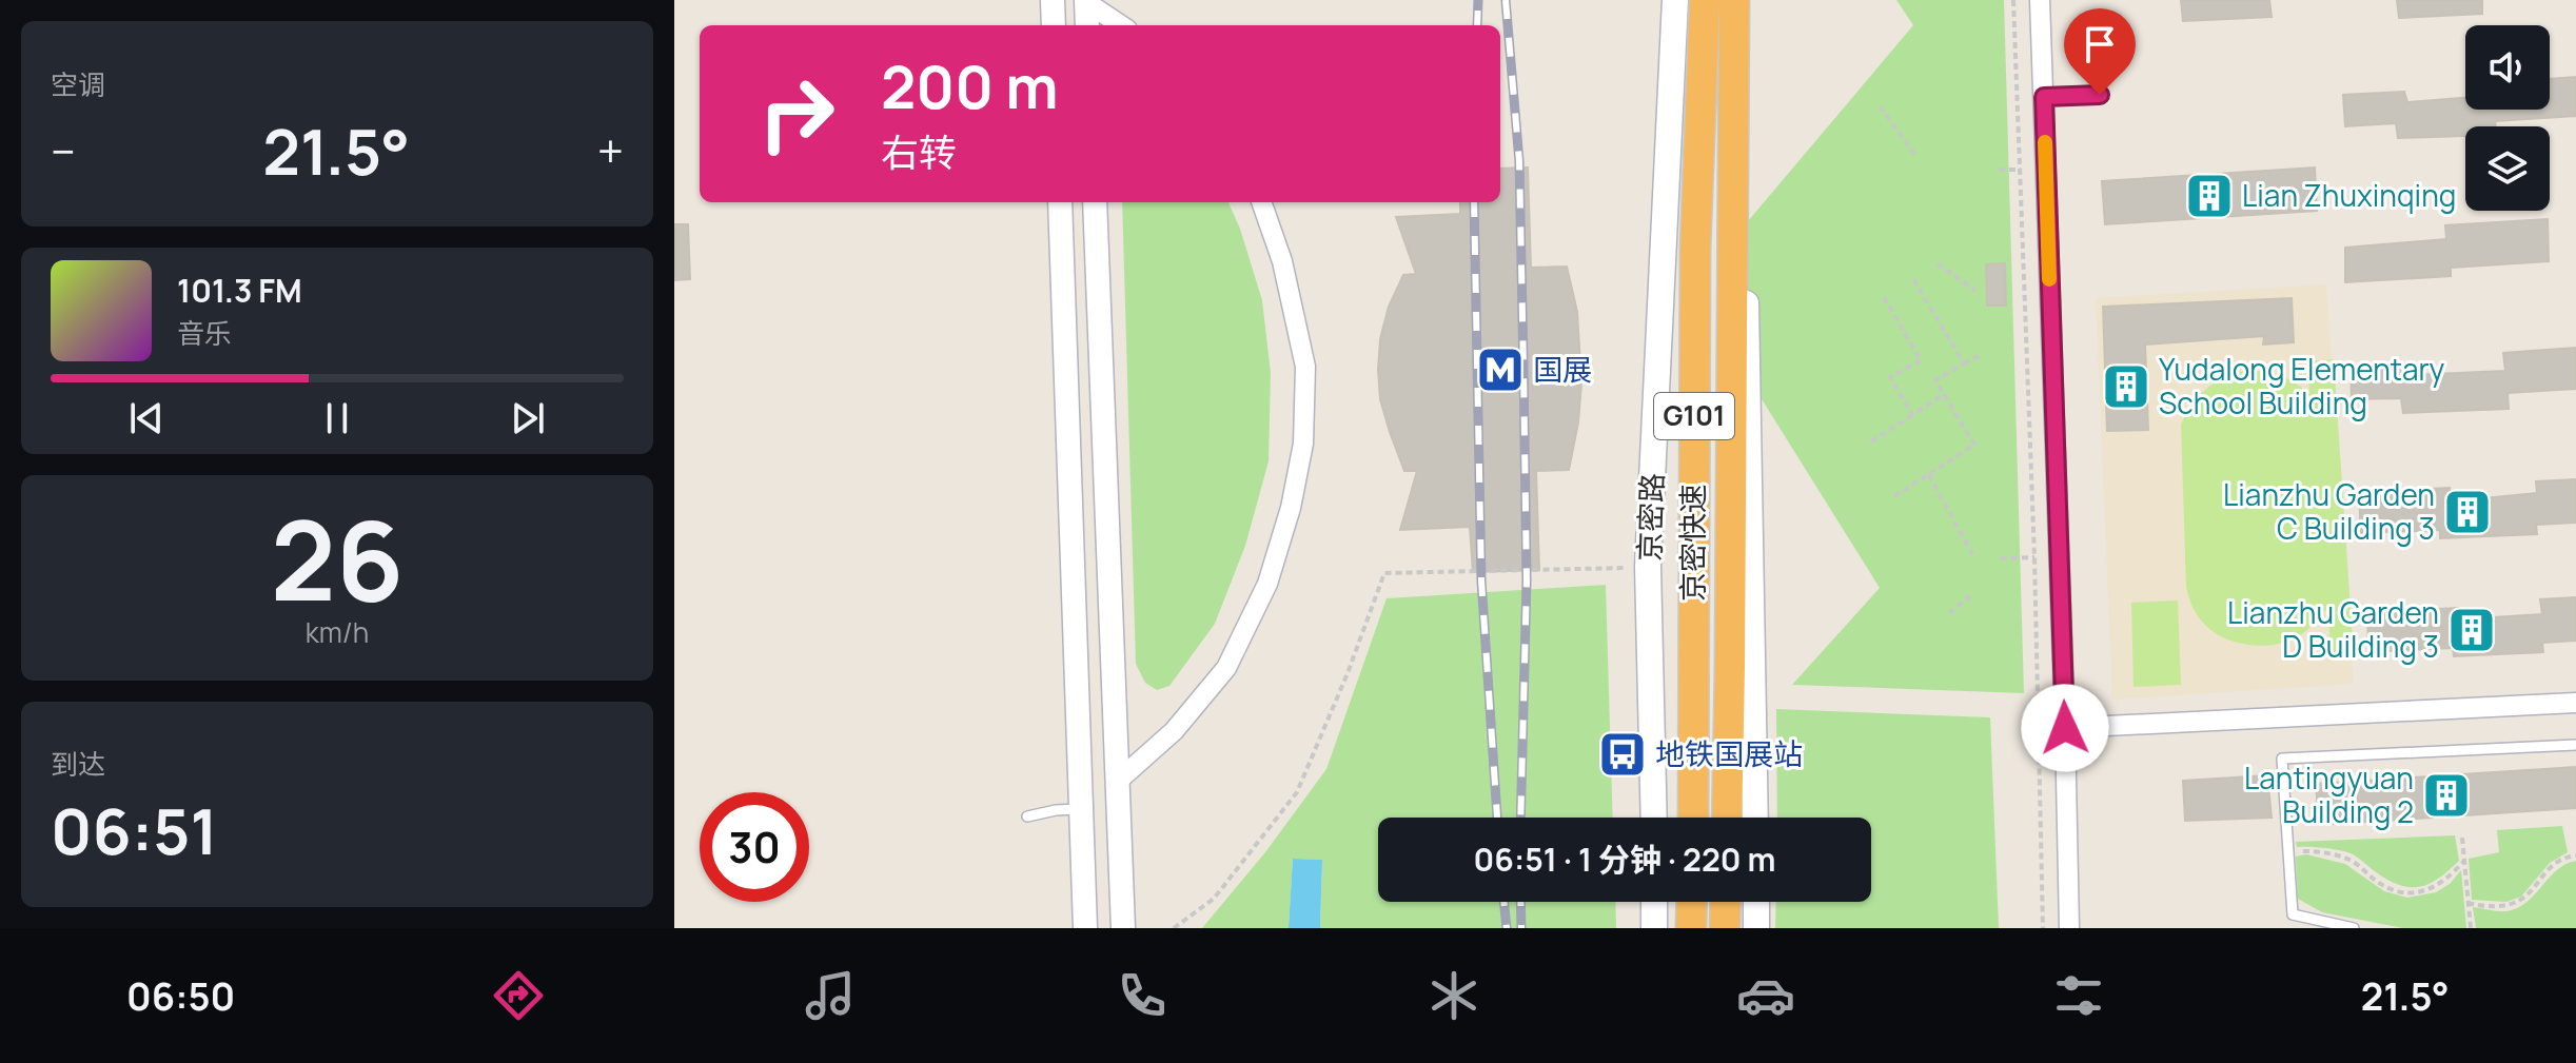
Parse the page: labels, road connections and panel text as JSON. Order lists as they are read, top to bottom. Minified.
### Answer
{"streets":{"highway":["G101","京密快速"],"main road":["京密路"]},"places":{"building":["Lian Zhuxinqing","Yudalong Elementary School Building","Lianzhu Garden C Building 3","Lianzhu Garden D Building 3","Lantingyuan Building 2"],"metro station":["国展"],"bus stop":["地铁国展站"]},"page":{"tile":["空调",["26","km/h"],["到达","06:51"]],"turn":["200 m","右转"],"heat":["−","21.5°","+"],"song":["101.3 FM","音乐"],"limit":"30","trip":"06:51 · 1 分钟 · 220 m","tabs":["06:50","21.5°"]}}
